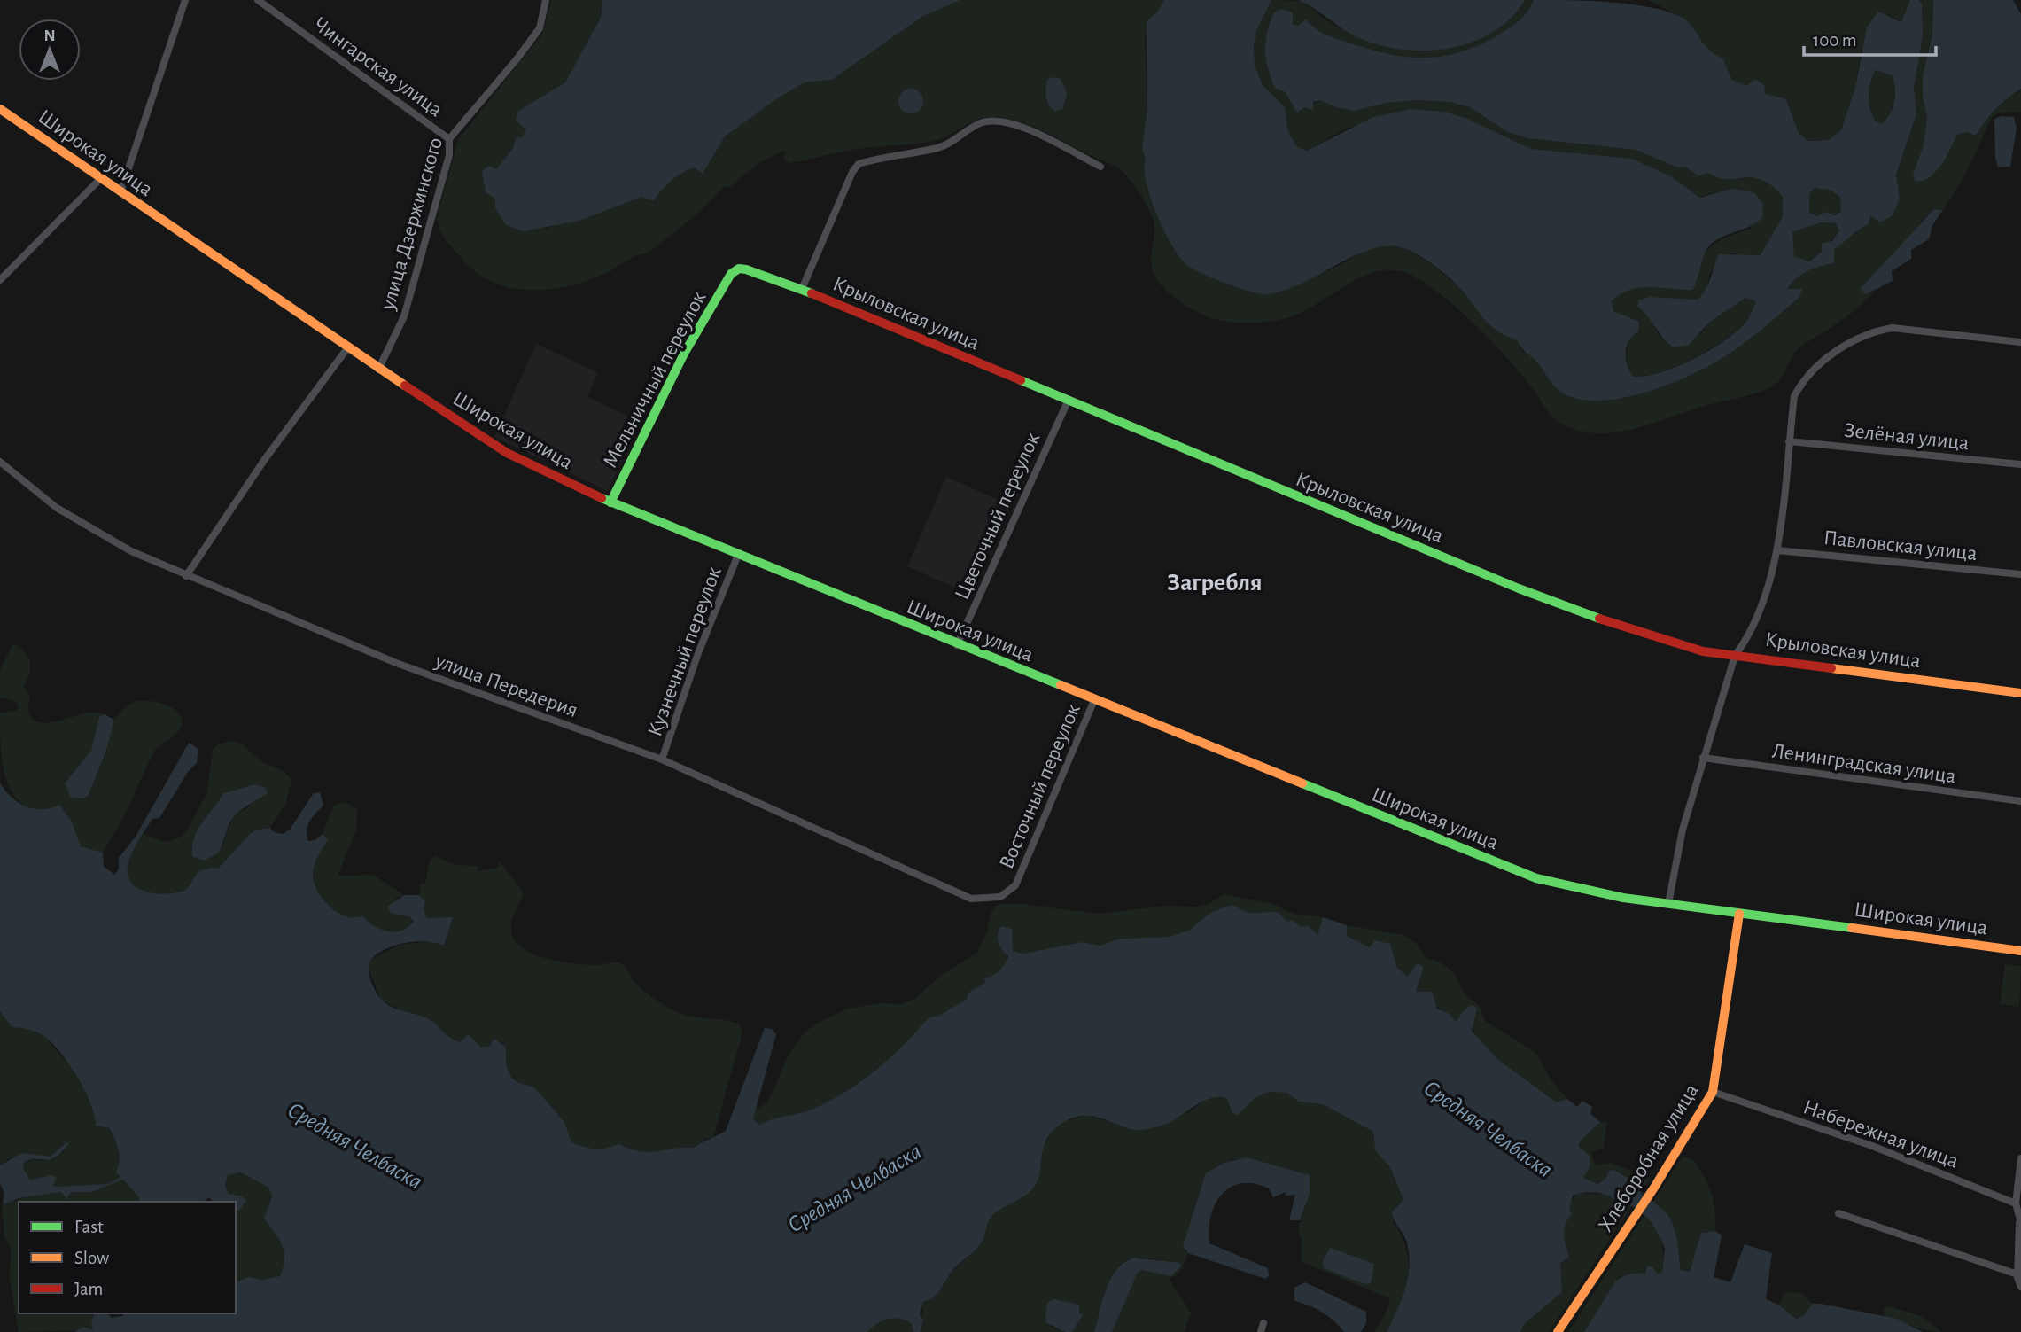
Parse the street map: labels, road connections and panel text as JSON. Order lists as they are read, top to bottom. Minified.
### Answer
{"streets":{"street":["Чингарская улица","Широкая улица","улица Дзержинского","Крыловская улица","Мельничный переулок","Зелёная улица","Цветочный переулок","Павловская улица","Кузнечный переулок","улица Передерия","Ленинградская улица","Восточный переулок","Набережная улица","Хлеборобная улица"]},"crossings":[["Чингарская улица","улица Дзержинского"],["Широкая улица","улица Дзержинского"],["Широкая улица","Мельничный переулок"],["Широкая улица","Цветочный переулок"],["Широкая улица","Кузнечный переулок"],["Широкая улица","Восточный переулок"],["Широкая улица","Хлеборобная улица"],["Крыловская улица","Мельничный переулок"],["Крыловская улица","Цветочный переулок"],["Кузнечный переулок","улица Передерия"],["улица Передерия","Восточный переулок"],["Набережная улица","Хлеборобная улица"]],"districts":["Загребля"],"water":["Средняя Челбаска"],"legend":["Fast","Slow","Jam"],"scale_bar":"100 m","north":"top"}
